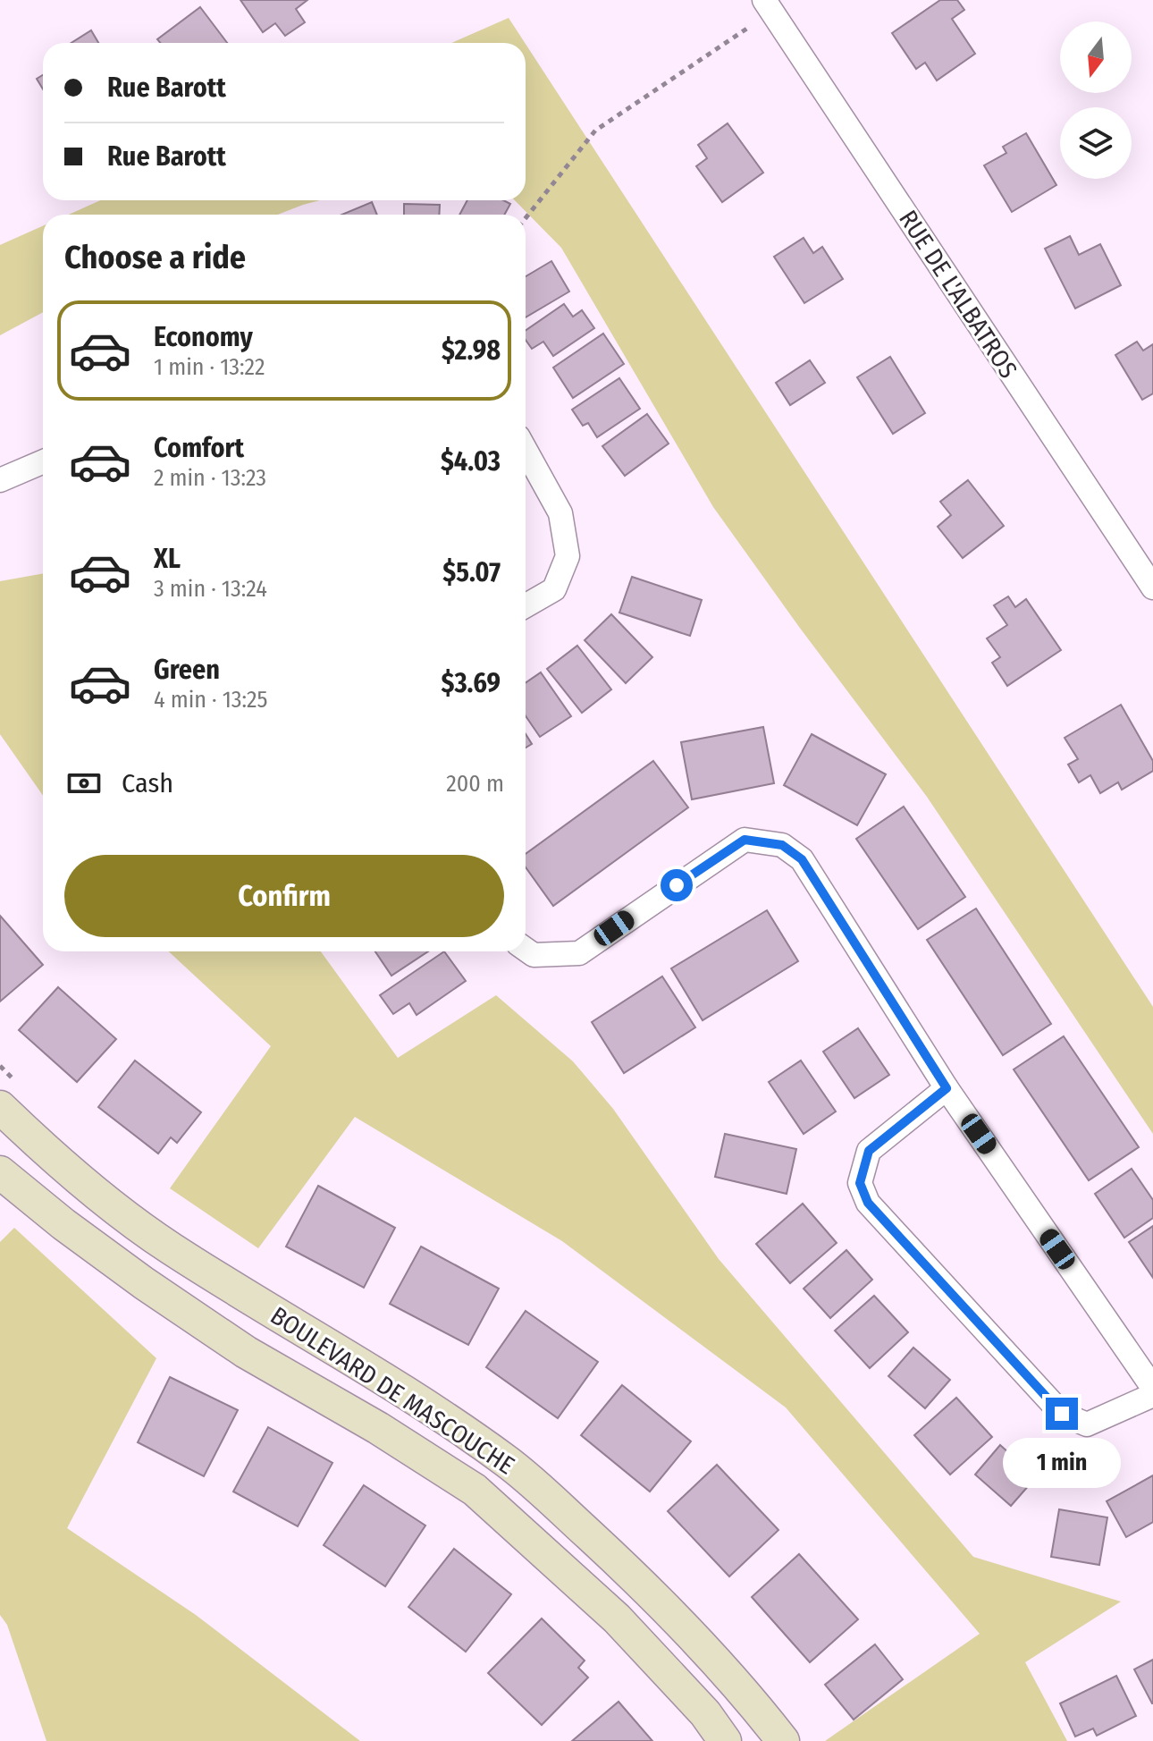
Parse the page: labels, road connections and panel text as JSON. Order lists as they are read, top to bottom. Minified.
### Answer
{"streets":{"street":["RUE DE L'ALBATROS","BOULEVARD DE MASCOUCHE"]},"north":"bottom","page":{"banner":["Rue Barott","Rue Barott"],"heading":"Choose a ride","list":[{"name":"Economy","note":"1 min · 13:22","value":"$2.98"},{"name":"Comfort","note":"2 min · 13:23","value":"$4.03"},{"name":"XL","note":"3 min · 13:24","value":"$5.07"},{"name":"Green","note":"4 min · 13:25","value":"$3.69"}],"pay":["Cash","200 m"],"buttons":"Confirm","bubble":"1 min"}}
